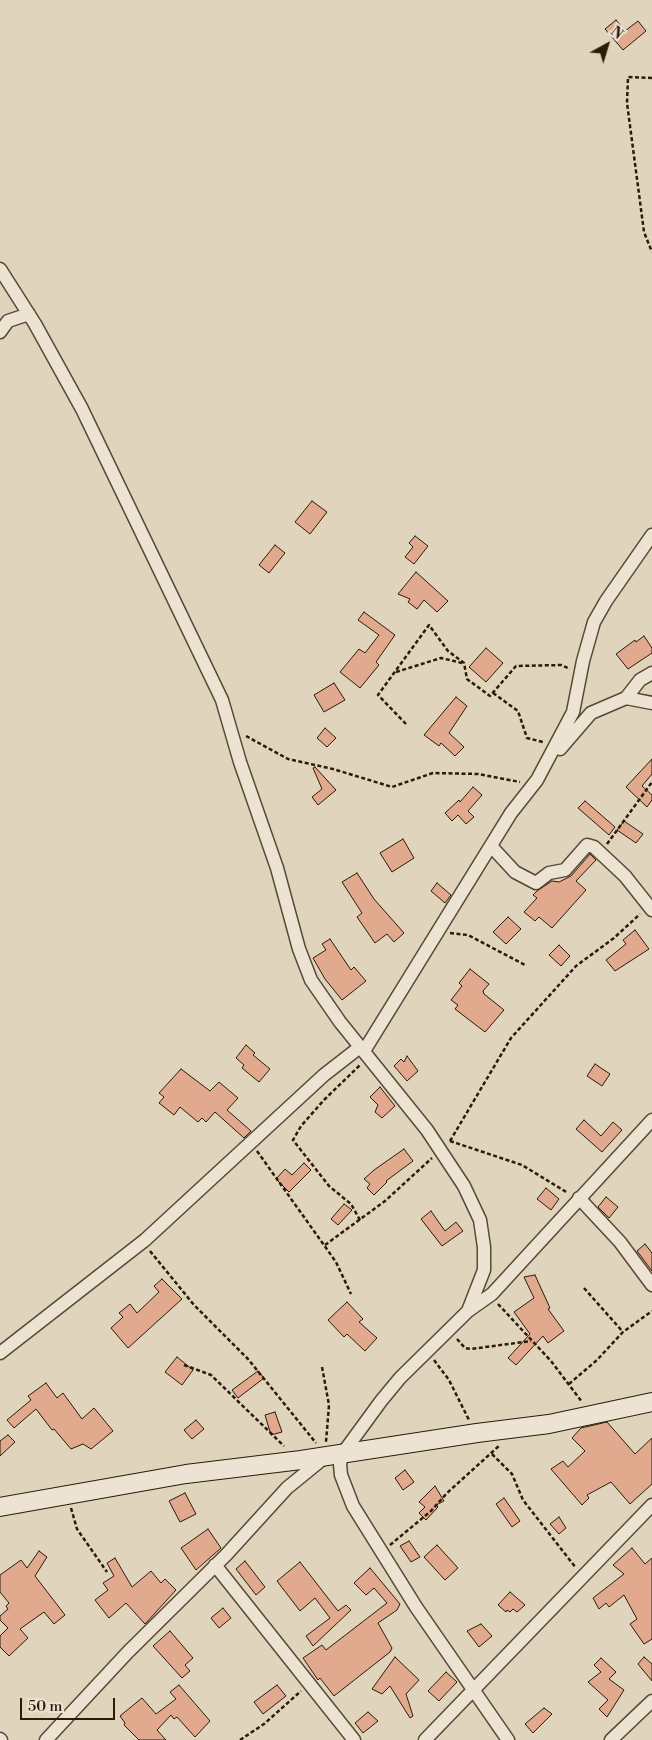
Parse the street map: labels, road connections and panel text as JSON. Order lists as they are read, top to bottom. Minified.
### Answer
{"scale_bar":"50 m","north":"top right"}
